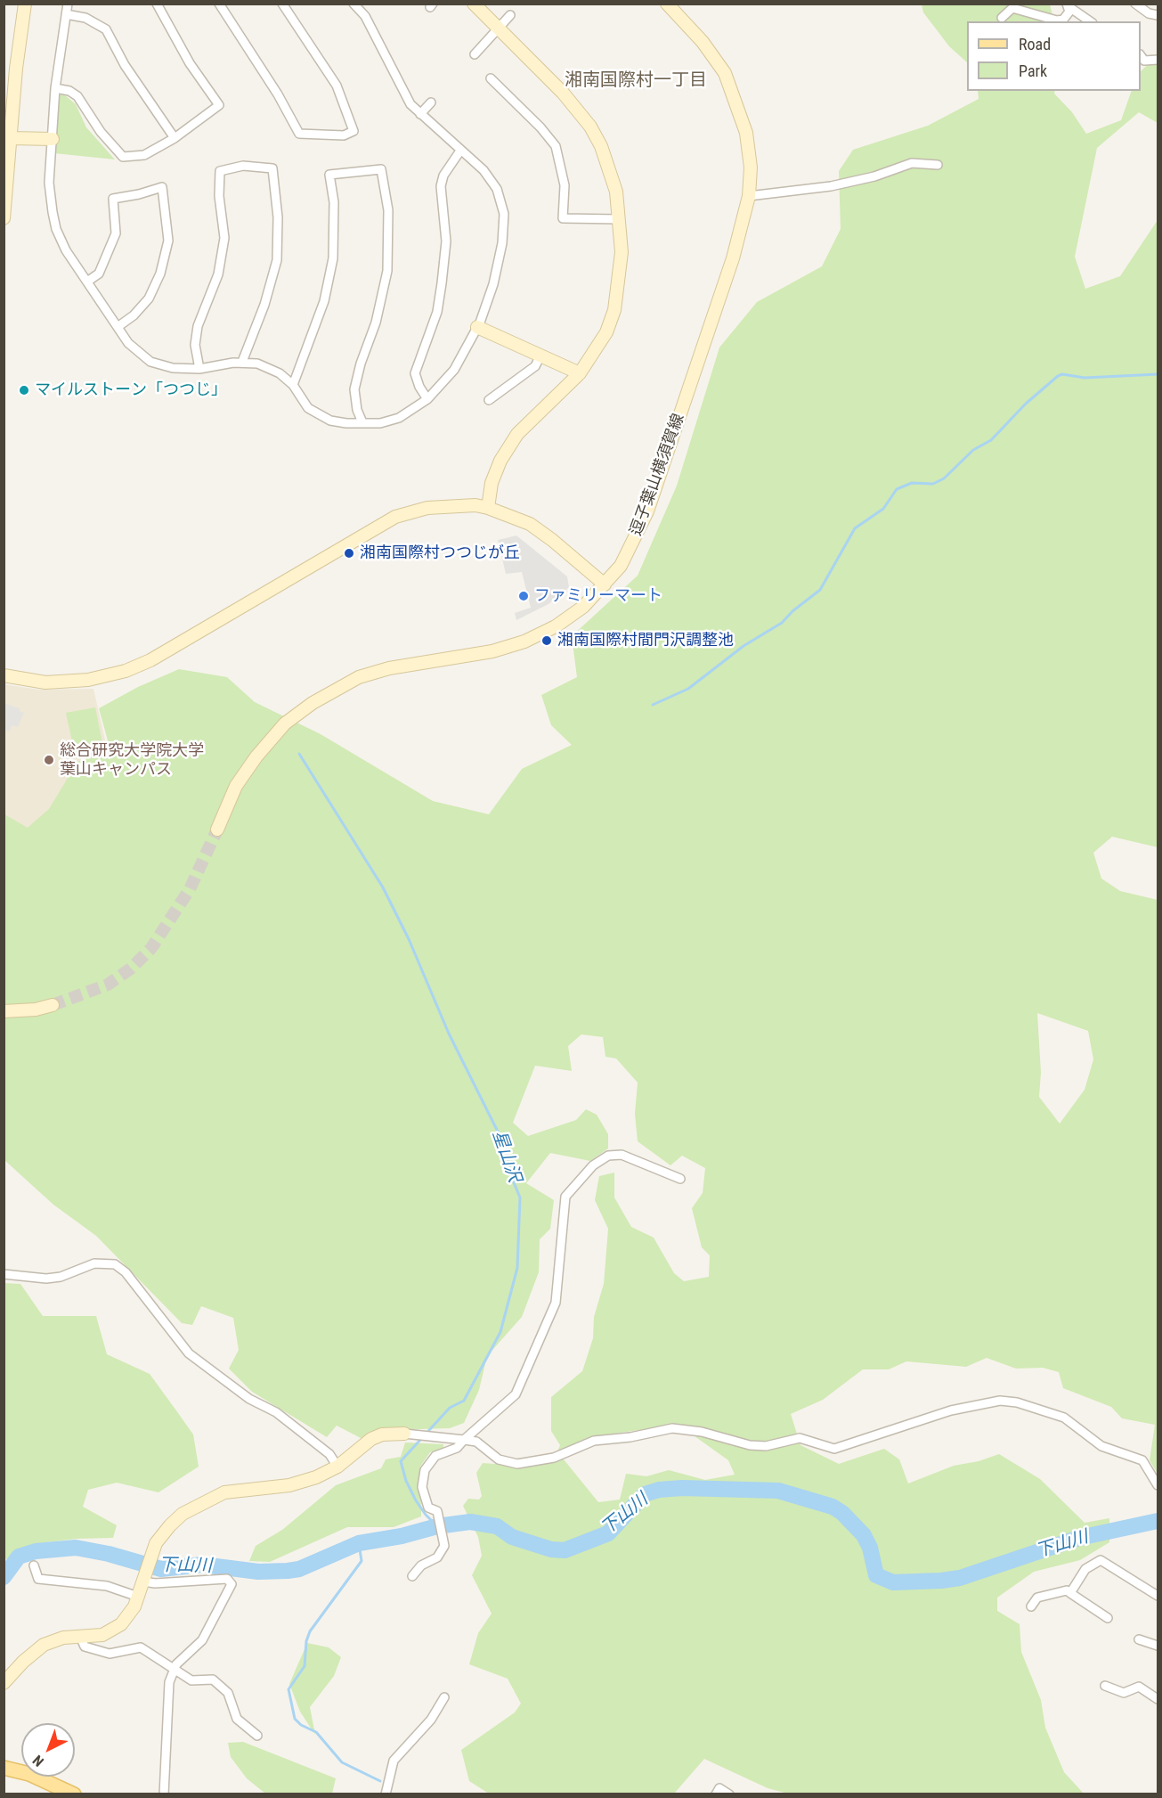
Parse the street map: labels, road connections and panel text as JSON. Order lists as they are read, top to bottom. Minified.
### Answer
{"streets":{"street":["逗子葉山横須賀線"]},"districts":["湘南国際村一丁目"],"water":["星山沢","下山川"],"places":["マイルストーン「つつじ」","湘南国際村つつじが丘","ファミリーマート","湘南国際村間門沢調整池","総合研究大学院大学 葉山キャンパス"],"legend":["Road","Park"],"north":"bottom left"}
